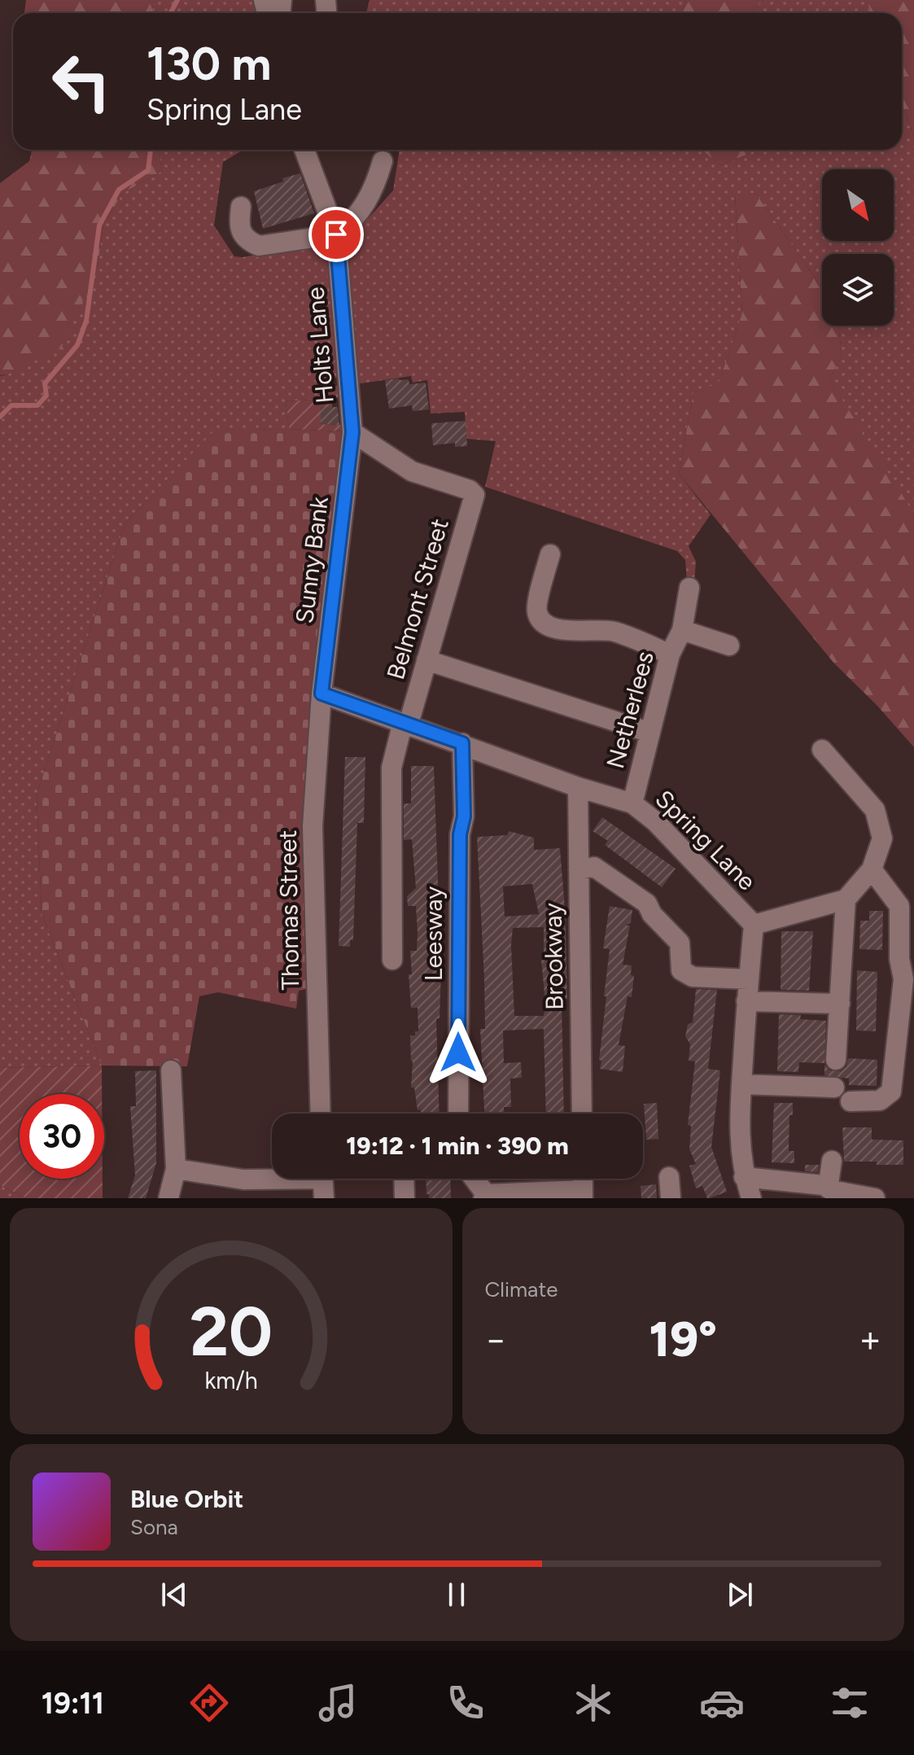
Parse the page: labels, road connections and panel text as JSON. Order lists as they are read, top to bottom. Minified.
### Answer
{"streets":{"street":["Holts Lane","Sunny Bank","Belmont Street","Netherlees","Spring Lane","Thomas Street","Leesway","Brookway"]},"crossings":[["Holts Lane","Sunny Bank"],["Holts Lane","Belmont Street"],["Sunny Bank","Belmont Street"],["Sunny Bank","Spring Lane"],["Sunny Bank","Thomas Street"],["Belmont Street","Spring Lane"],["Netherlees","Spring Lane"],["Spring Lane","Thomas Street"],["Spring Lane","Leesway"],["Spring Lane","Brookway"]],"north":"bottom right","page":{"turn":["130 m","Spring Lane"],"limit":"30","trip":"19:12 · 1 min · 390 m","tile":"Climate","heat":["−","19°","+"],"song":["Blue Orbit","Sona"],"tabs":"19:11","gauge":["20","km/h"]}}
